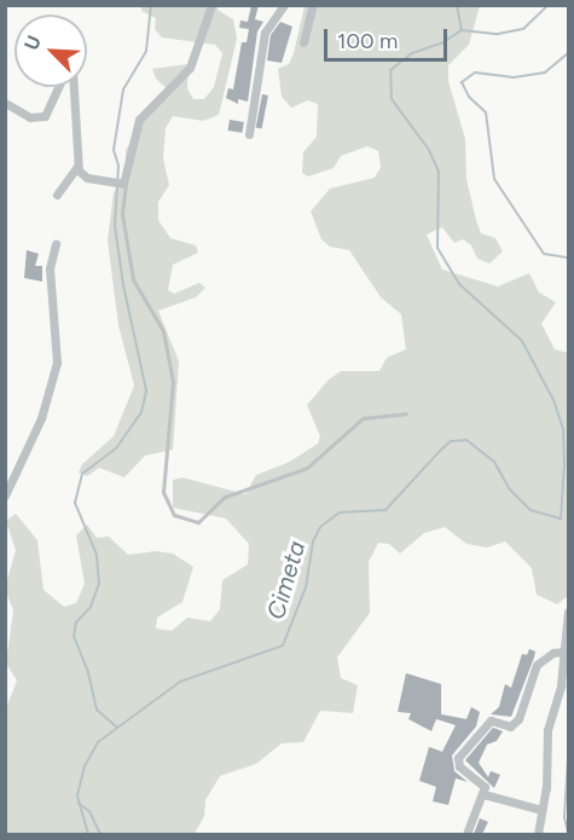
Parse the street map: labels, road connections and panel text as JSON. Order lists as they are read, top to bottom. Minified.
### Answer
{"water":["Cimeta"],"scale_bar":"100 m","north":"top left"}
